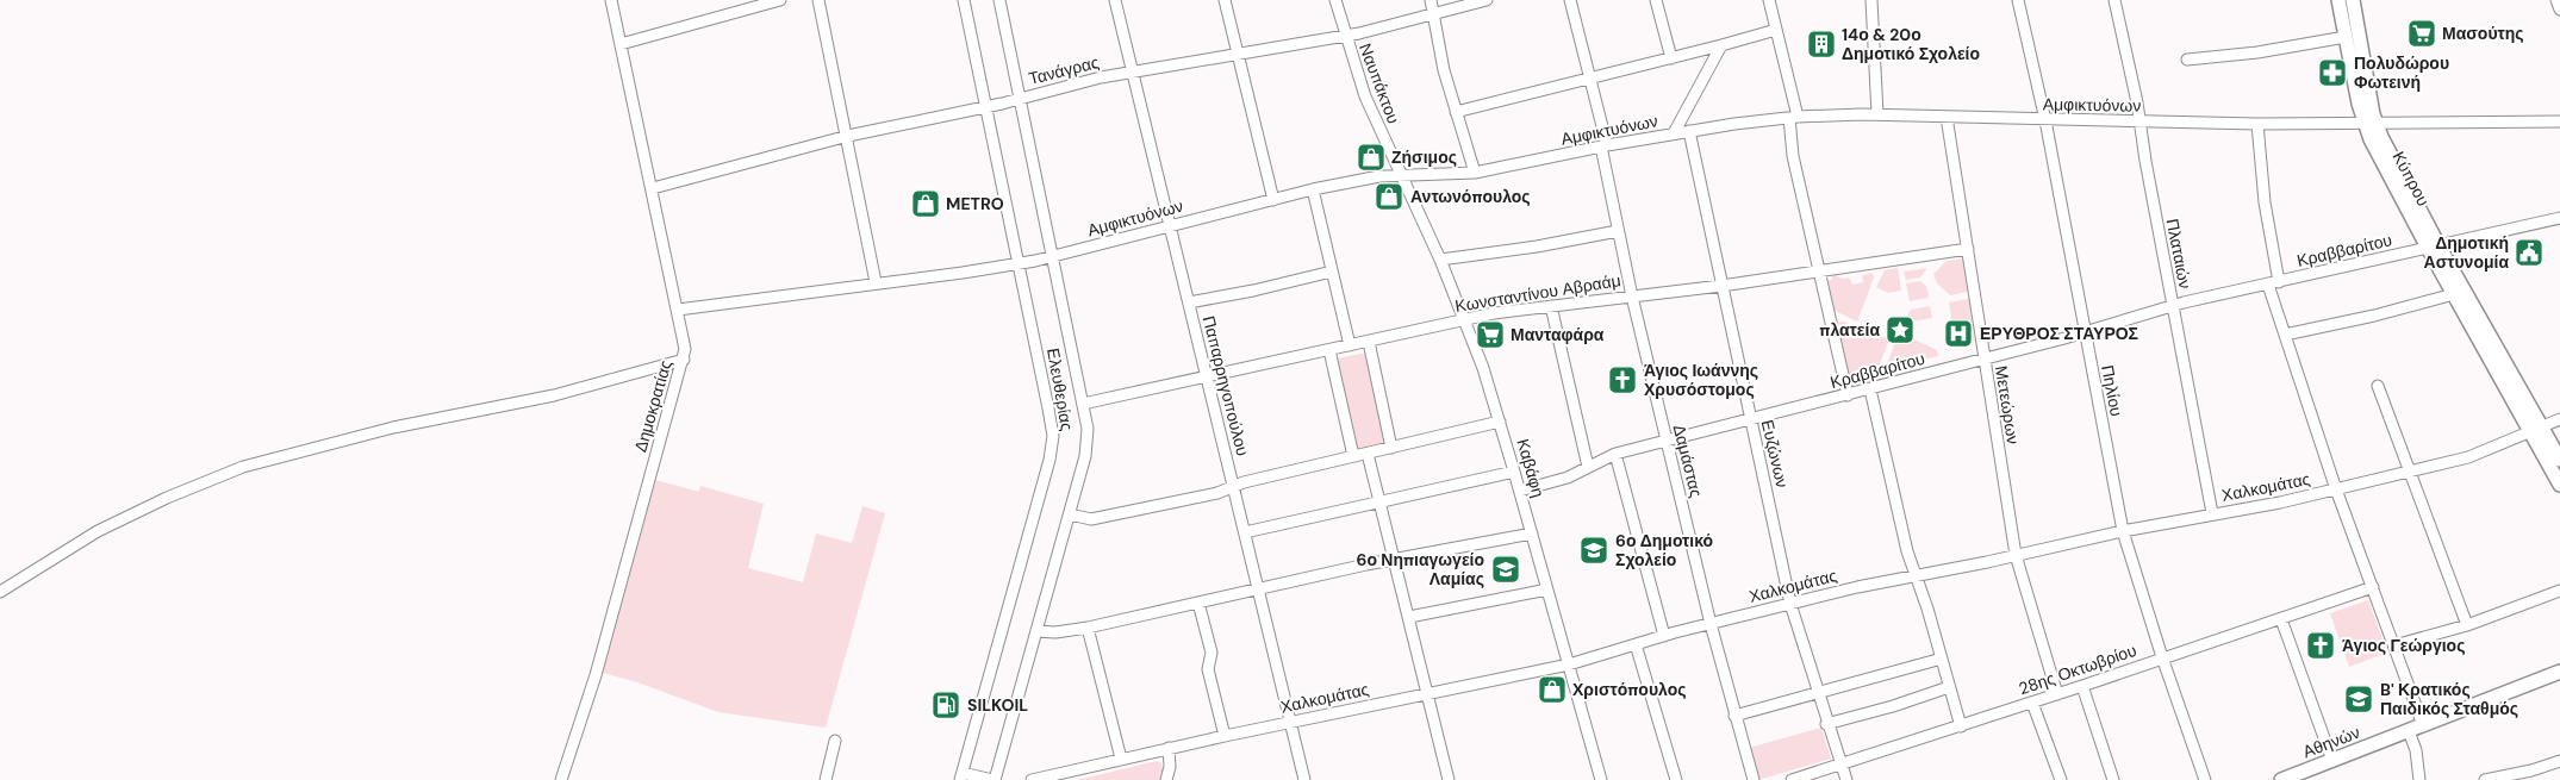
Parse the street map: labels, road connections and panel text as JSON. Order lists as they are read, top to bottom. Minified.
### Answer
{"streets":{"main road":["Κύπρου","Αθηνών"],"street":["Τανάγρας","Ναυπάκτου","Αμφικτυόνων","Κραββαρίτου","Πλαταιών","Κωνσταντίνου Αβραάμ","Παπαρρηγοπούλου","Ελευθερίας","Πηλίου","Μετεώρων","Δημοκρατίας","Ευζώνων","Δαμάστας","Καβάφη","Χαλκομάτας","28ης Οκτωβρίου"]},"crossings":[["Τανάγρας","Ναυπάκτου"],["Τανάγρας","Παπαρρηγοπούλου"],["Τανάγρας","Ελευθερίας"],["Τανάγρας","Δημοκρατίας"],["Ναυπάκτου","Αμφικτυόνων"],["Ναυπάκτου","Καβάφη"],["Αμφικτυόνων","Κύπρου"],["Αμφικτυόνων","Πλαταιών"],["Αμφικτυόνων","Παπαρρηγοπούλου"],["Αμφικτυόνων","Ελευθερίας"],["Αμφικτυόνων","Πηλίου"],["Αμφικτυόνων","Μετεώρων"],["Αμφικτυόνων","Δημοκρατίας"],["Αμφικτυόνων","Ευζώνων"],["Αμφικτυόνων","Δαμάστας"],["Αμφικτυόνων","Καβάφη"],["Κύπρου","Κραββαρίτου"],["Κύπρου","Χαλκομάτας"],["Κραββαρίτου","Πλαταιών"],["Κραββαρίτου","Πηλίου"],["Κραββαρίτου","Μετεώρων"],["Κραββαρίτου","Ευζώνων"],["Κραββαρίτου","Δαμάστας"],["Κραββαρίτου","Καβάφη"],["Πλαταιών","Χαλκομάτας"],["Κωνσταντίνου Αβραάμ","Παπαρρηγοπούλου"],["Κωνσταντίνου Αβραάμ","Ελευθερίας"],["Κωνσταντίνου Αβραάμ","Μετεώρων"],["Κωνσταντίνου Αβραάμ","Ευζώνων"],["Κωνσταντίνου Αβραάμ","Δαμάστας"],["Κωνσταντίνου Αβραάμ","Καβάφη"],["Παπαρρηγοπούλου","Χαλκομάτας"],["Πηλίου","Χαλκομάτας"],["Πηλίου","28ης Οκτωβρίου"],["Μετεώρων","Χαλκομάτας"],["Μετεώρων","28ης Οκτωβρίου"],["Ευζώνων","Χαλκομάτας"],["Ευζώνων","28ης Οκτωβρίου"],["Δαμάστας","Χαλκομάτας"],["Καβάφη","Χαλκομάτας"]],"places":{"supermarket":["Μασούτης","Μανταφάρα"],"building":["14ο & 20ο Δημοτικό Σχολείο"],"pharmacy":["Πολυδώρου Φωτεινή"],"shop":["Ζήσιμος","Αντωνόπουλος","METRO","Χριστόπουλος"],"public building":["Δημοτική Αστυνομία"],"place":["πλατεία"],"hospital":["ΕΡΥΘΡΟΣ ΣΤΑΥΡΟΣ"],"church":["Άγιος Ιωάννης Χρυσόστομος","Άγιος Γεώργιος"],"school or university":["6ο Δημοτικό Σχολείο","6ο Νηπιαγωγείο Λαμίας","B' Κρατικός Παιδικός Σταθμός"],"fuel station":["SILKOIL"]}}
